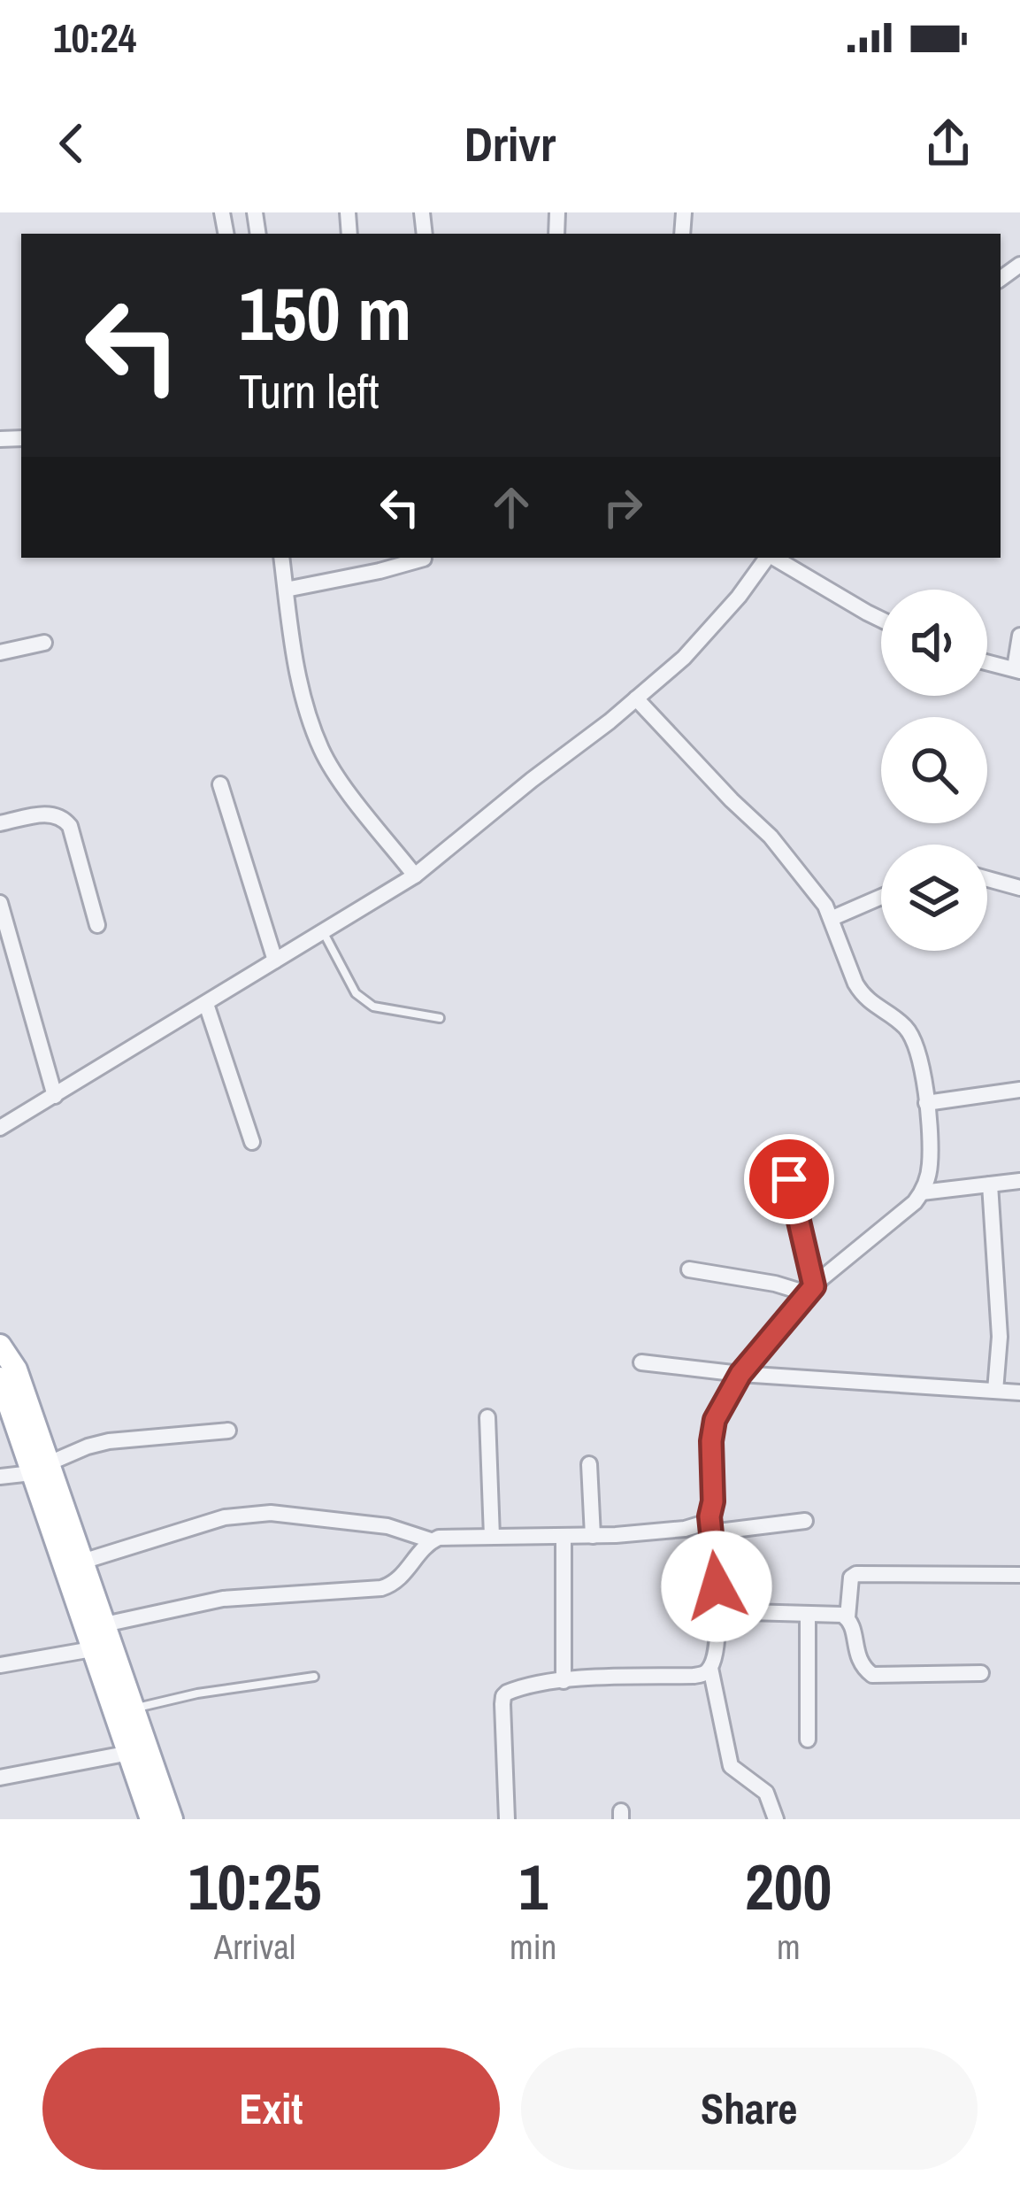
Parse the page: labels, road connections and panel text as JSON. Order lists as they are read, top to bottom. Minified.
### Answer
{"page":{"status":"10:24","header":"Drivr","turn":["150 m","Turn left"],"eta":["10:25","Arrival","1","min","200","m"],"buttons":["Exit","Share"]}}
